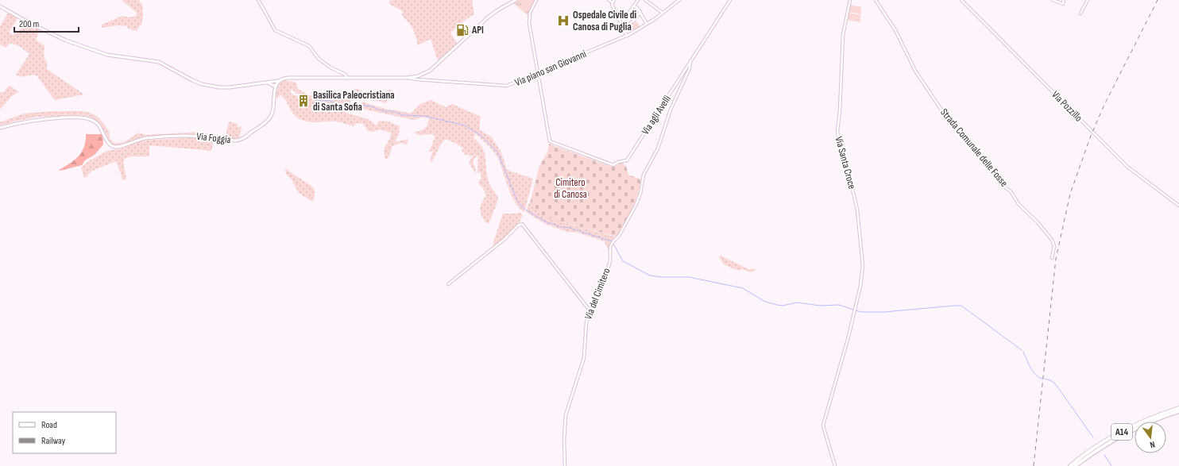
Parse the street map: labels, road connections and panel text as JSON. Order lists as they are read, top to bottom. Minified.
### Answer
{"streets":{"highway":["A14"],"main road":["Via Foggia"],"street":["Via piano san Giovanni","Via Pozzillo","Via agli Avelli","Strada Comunale delle Fosse","Via Santa Croce","Via del Cimitero"]},"crossings":[["Via piano san Giovanni","Via agli Avelli"],["Via agli Avelli","Via del Cimitero"]],"parks":["Cimitero di Canosa"],"places":{"hospital":["Ospedale Civile di Canosa di Puglia"],"fuel station":["API"],"building":["Basilica Paleocristiana di Santa Sofia"]},"legend":["Road","Railway"],"scale_bar":"200 m","north":"bottom"}
